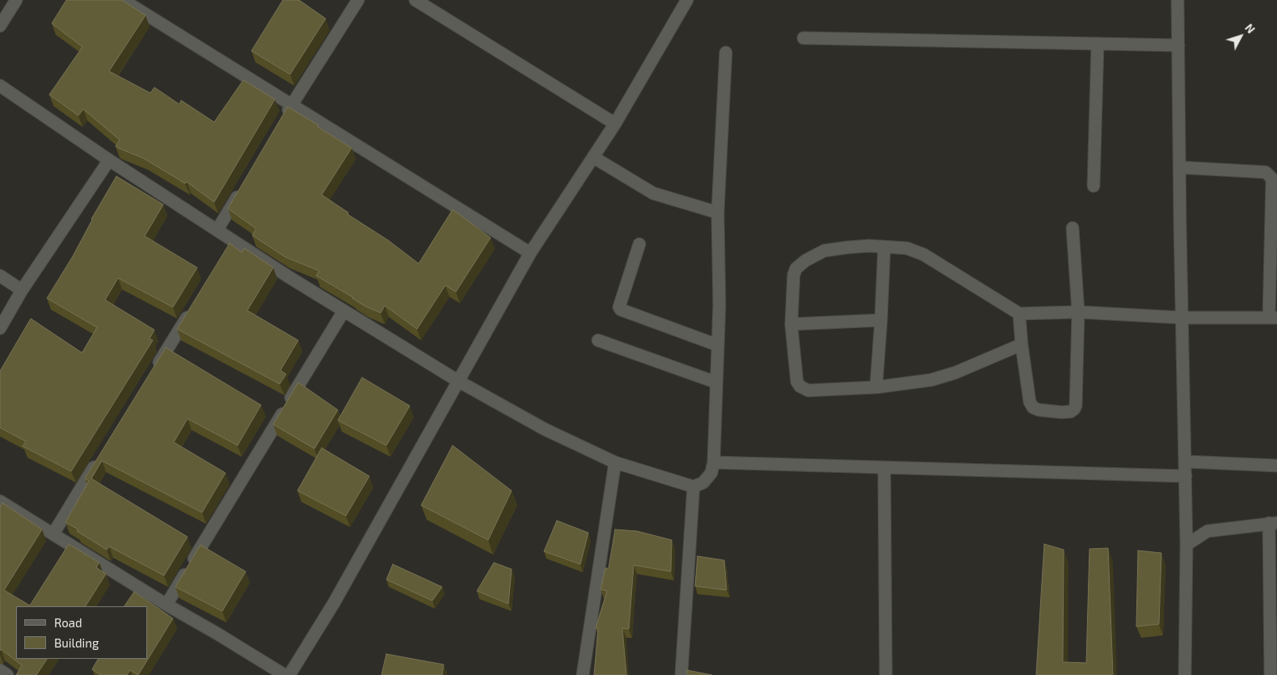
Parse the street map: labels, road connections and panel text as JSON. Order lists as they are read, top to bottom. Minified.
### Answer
{"legend":["Road","Building"],"north":"top right"}
